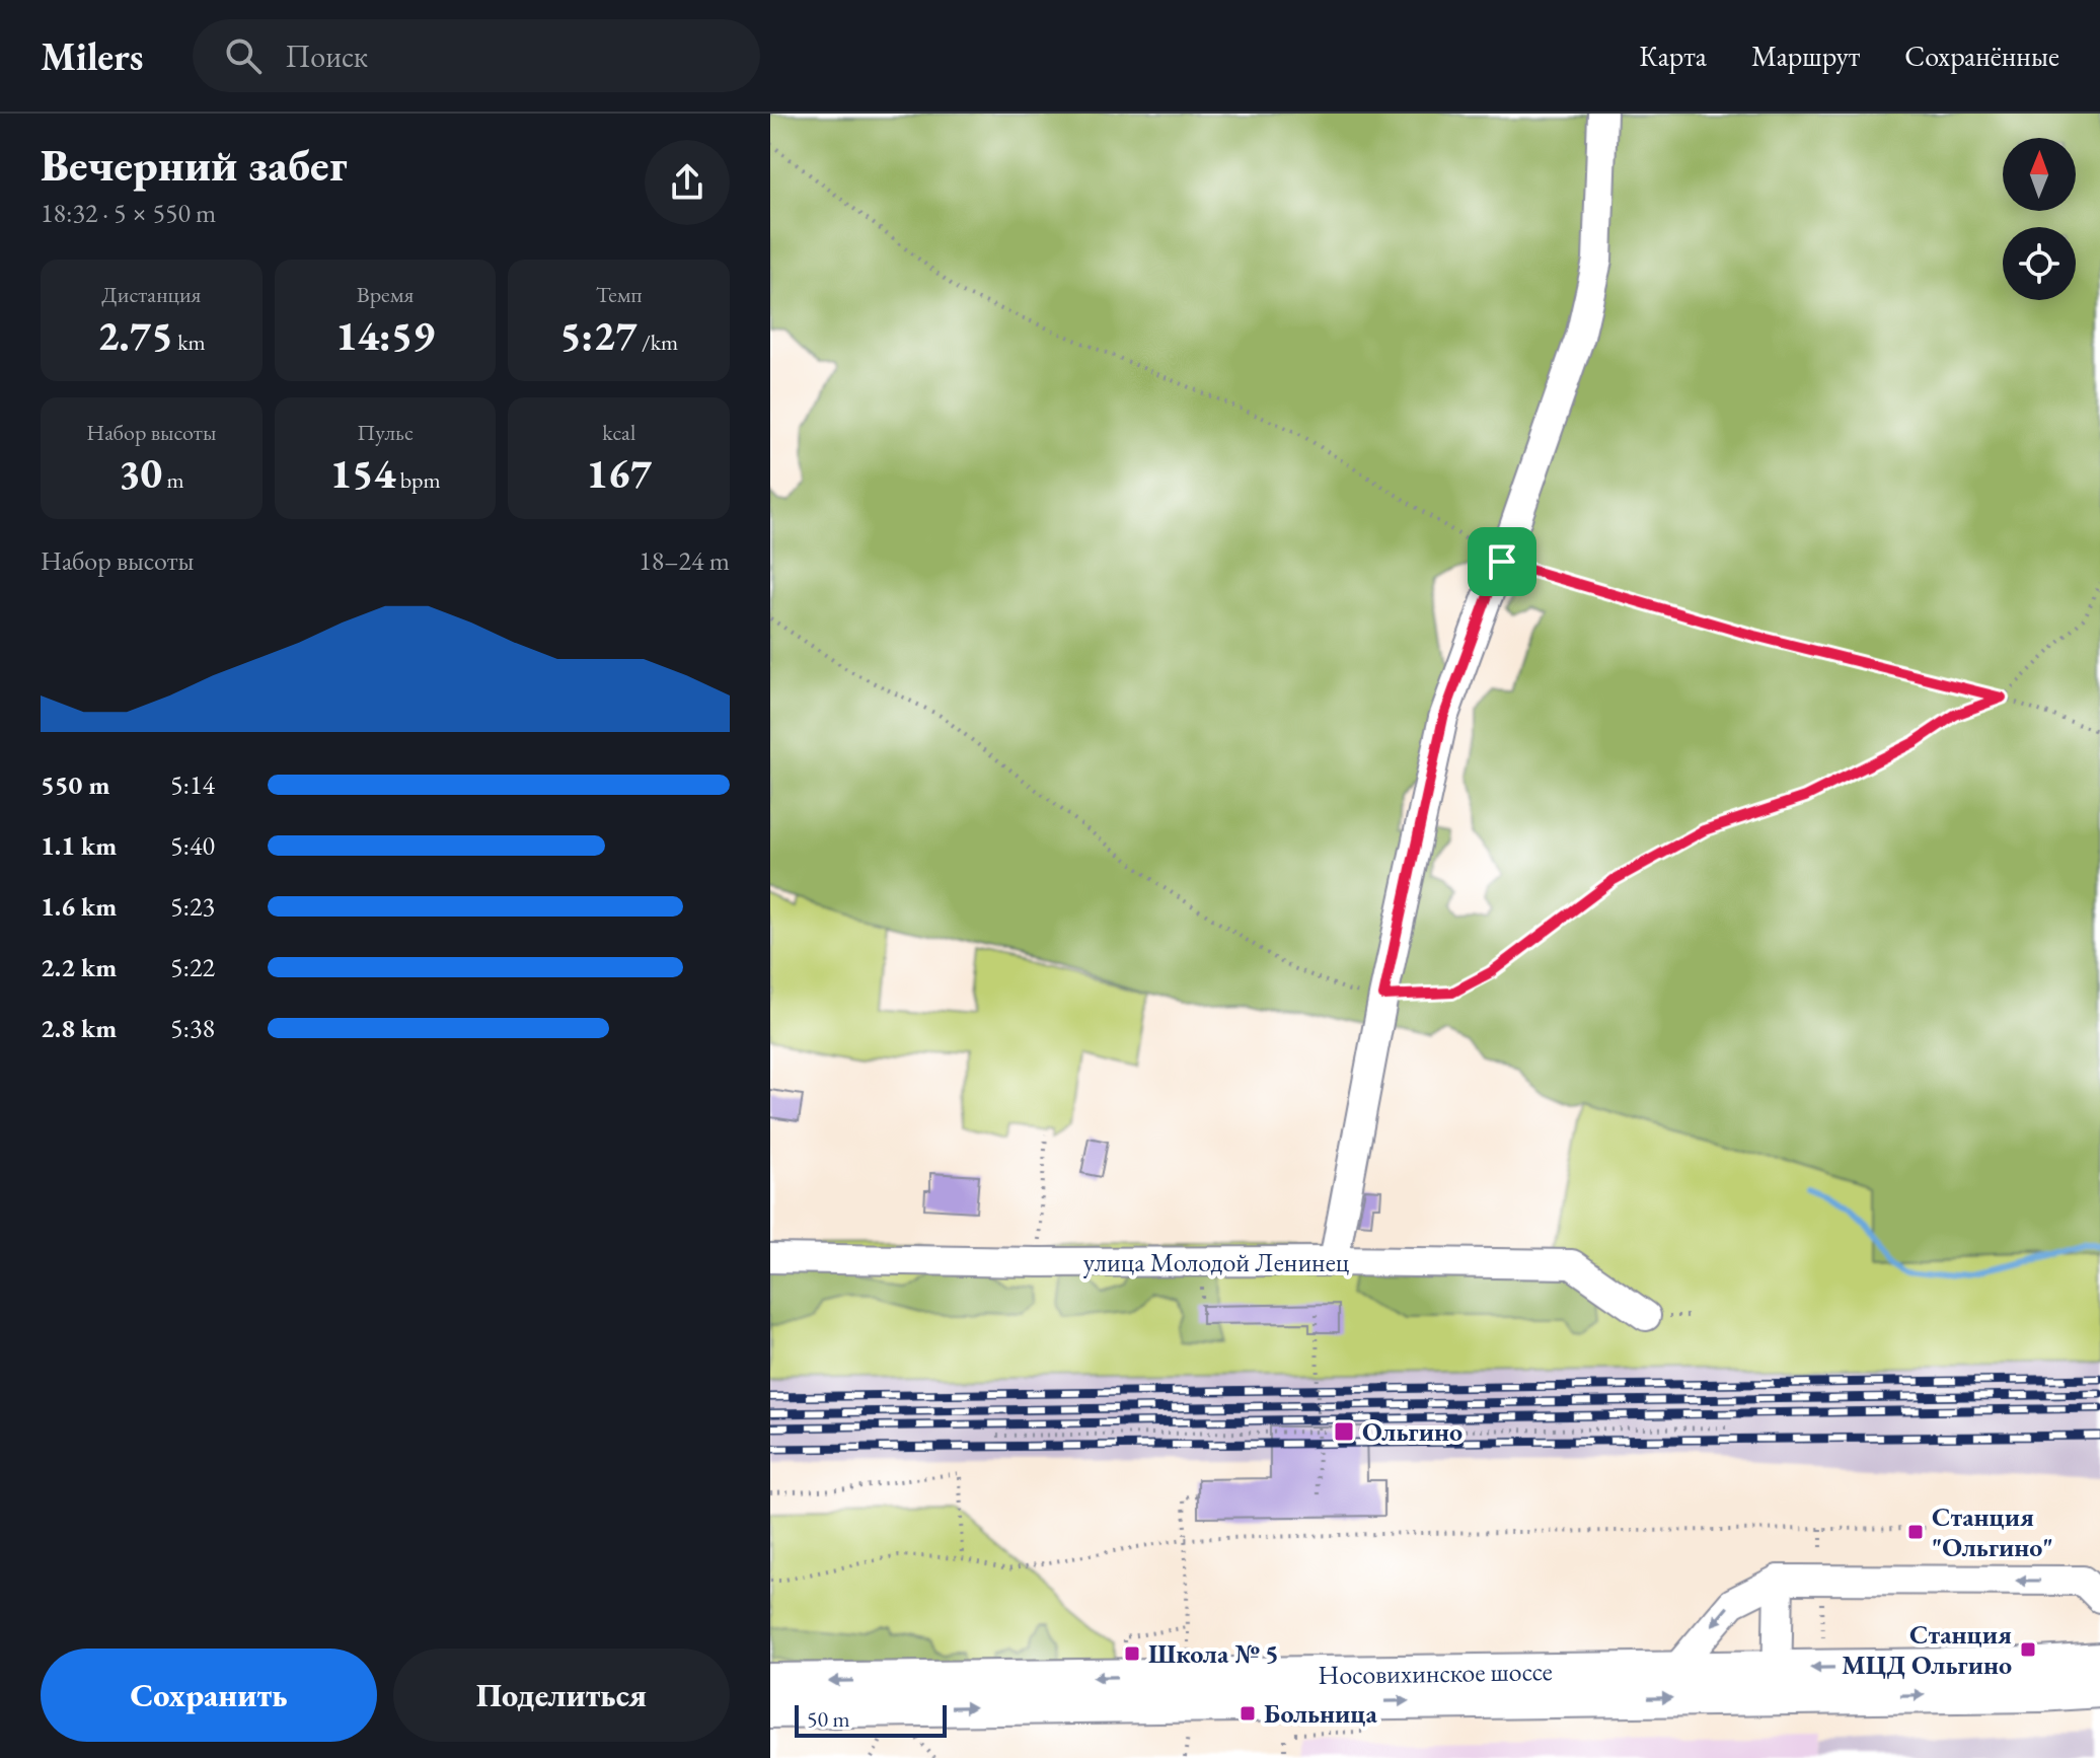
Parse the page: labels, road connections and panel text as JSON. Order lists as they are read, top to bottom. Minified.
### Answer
{"streets":{"main road":["Носовихинское шоссе"],"street":["улица Молодой Ленинец"]},"places":{"transit":["Ольгино","Станция \"Ольгино\"","Станция МЦД Ольгино","Школа № 5","Больница"]},"scale_bar":"50 m","north":"top","page":{"header":"Milers","search":"Поиск","nav":["Карта","Маршрут","Сохранённые"],"heading":["Вечерний забег","18:32 · 5 × 550 m"],"stats":[["Дистанция","2.75 km"],["Время","14:59"],["Темп","5:27 /km"],["Набор высоты","30 m"],["Пульс","154 bpm"],["kcal","167"]],"chart":["Набор высоты","18–24 m"],"list":[{"name":"550 m","note":"5:14"},{"name":"1.1 km","note":"5:40"},{"name":"1.6 km","note":"5:23"},{"name":"2.2 km","note":"5:22"},{"name":"2.8 km","note":"5:38"}],"buttons":["Сохранить","Поделиться"],"scale":"50 m"}}
